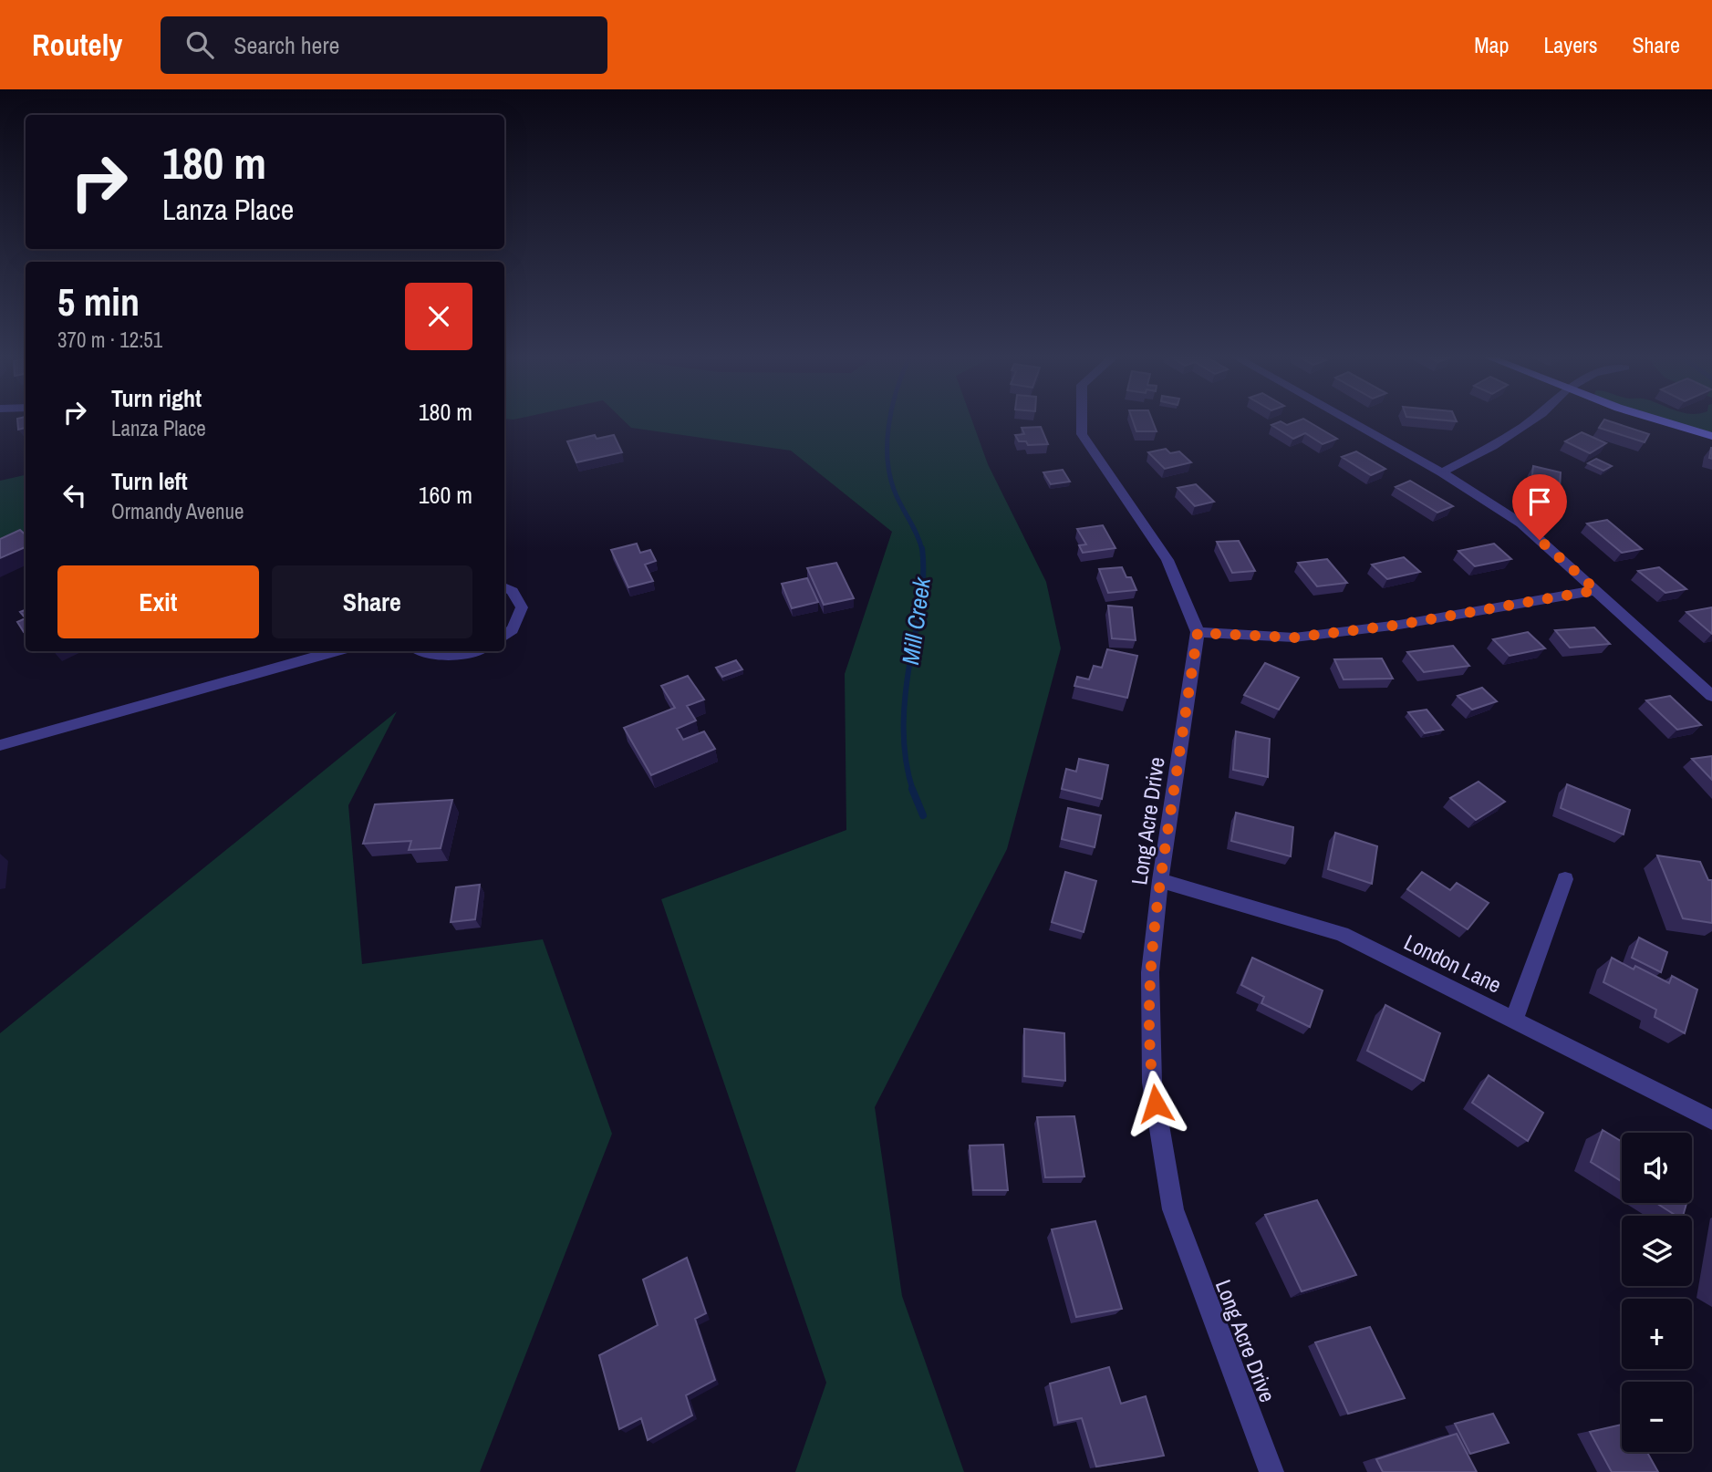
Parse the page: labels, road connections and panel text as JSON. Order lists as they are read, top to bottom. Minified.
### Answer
{"streets":{"street":["Long Acre Drive","London Lane"]},"crossings":[["Long Acre Drive","London Lane"]],"water":["Mill Creek"],"page":{"header":"Routely","search":"Search here","nav":["Map","Layers","Share"],"turn":["180 m","Lanza Place"],"heading":["5 min","370 m · 12:51"],"list":[{"name":"Turn right","note":"Lanza Place","value":"180 m"},{"name":"Turn left","note":"Ormandy Avenue","value":"160 m"}],"buttons":["Exit","Share"],"map_buttons":["+","−"]}}
